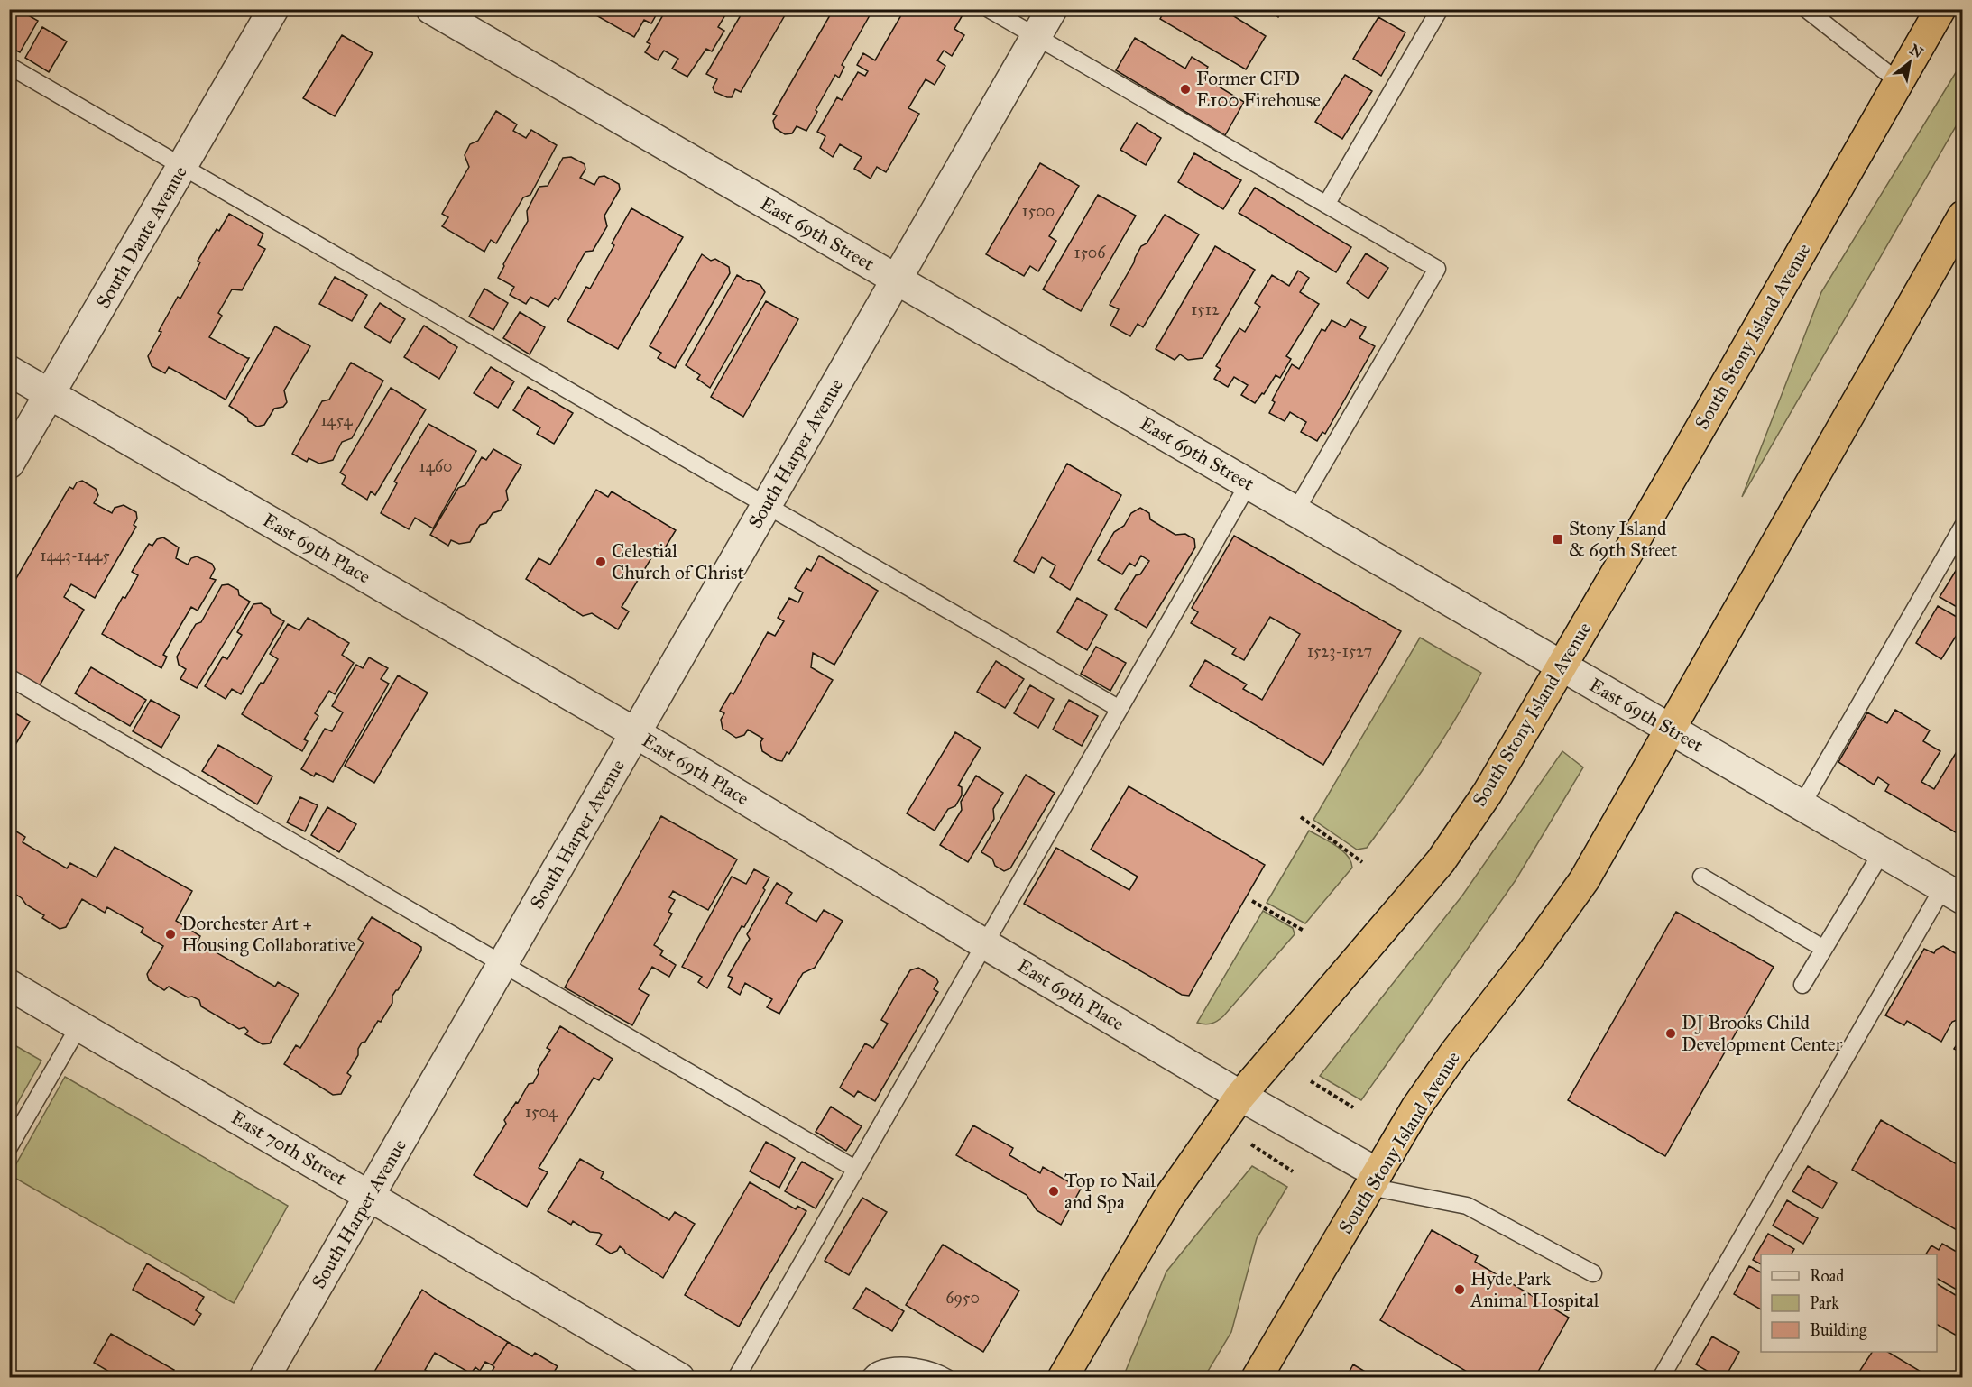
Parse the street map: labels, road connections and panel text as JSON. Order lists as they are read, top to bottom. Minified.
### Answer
{"streets":{"highway":["South Stony Island Avenue"],"street":["East 69th Street","South Dante Avenue","South Harper Avenue","East 69th Place","East 70th Street"]},"crossings":[["East 69th Street","South Stony Island Avenue"],["East 69th Street","South Harper Avenue"],["South Dante Avenue","East 69th Place"],["South Stony Island Avenue","East 69th Place"],["South Harper Avenue","East 69th Place"],["South Harper Avenue","East 70th Street"]],"places":{"other":["Former CFD E100 Firehouse","Celestial Church of Christ","Dorchester Art + Housing Collaborative","DJ Brooks Child Development Center","Top 10 Nail and Spa","Hyde Park Animal Hospital"],"transit":["Stony Island & 69th Street"]},"house_numbers":["1500","1506","1512","1454","1460","1443-1445","1523-1527","1504","6950"],"legend":["Road","Park","Building"],"north":"top right"}
